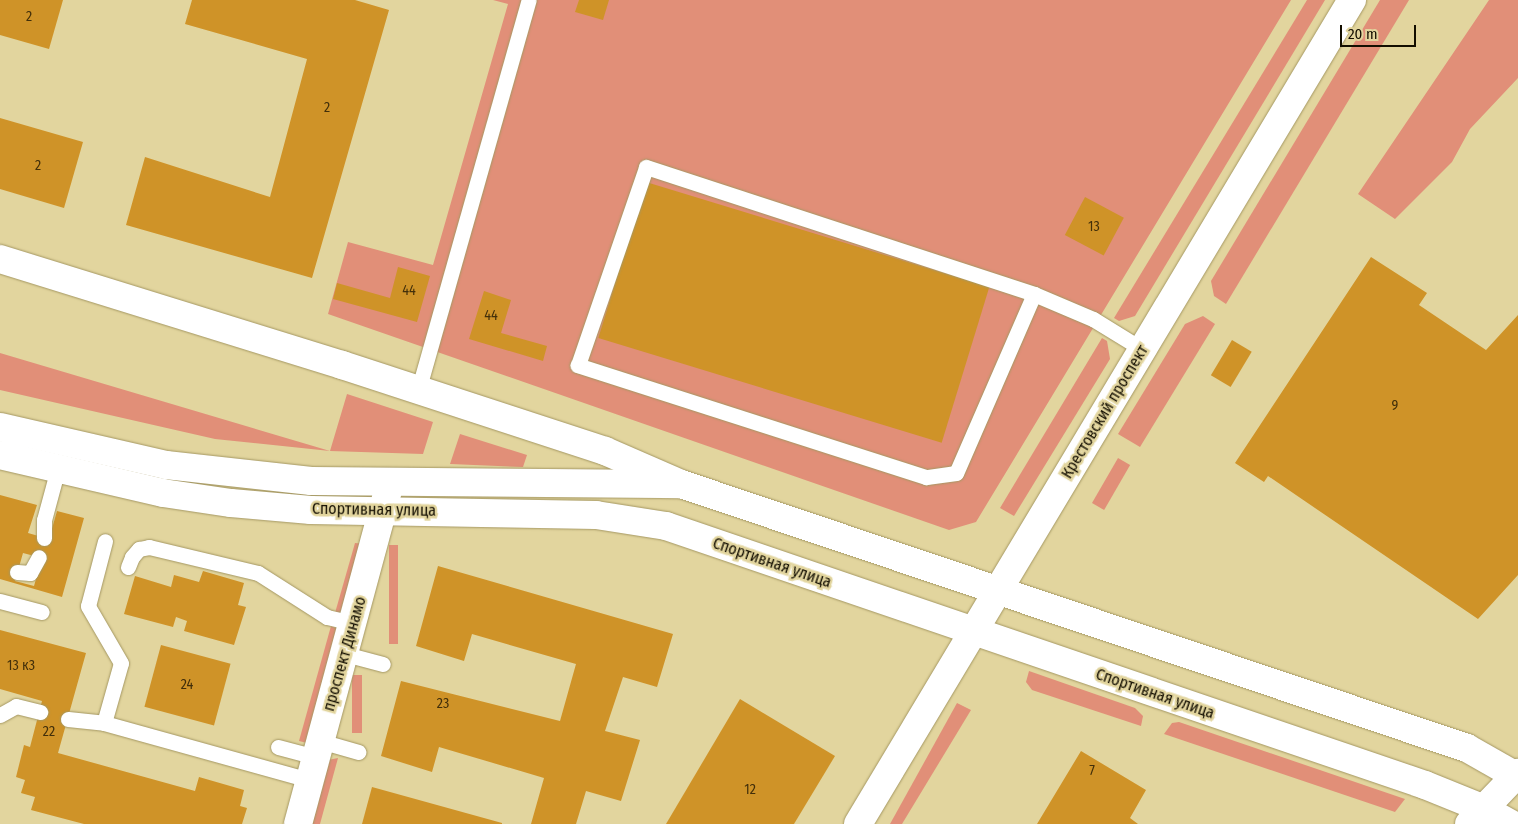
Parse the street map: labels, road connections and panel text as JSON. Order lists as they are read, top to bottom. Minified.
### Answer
{"streets":{"street":["Крестовский проспект","Спортивная улица","проспект Динамо"]},"crossings":[["Крестовский проспект","Спортивная улица"],["Спортивная улица","проспект Динамо"]],"house_numbers":["2","2","2","13","44","44","9","13 к3","24","23","22","7","12"],"scale_bar":"20 m"}
